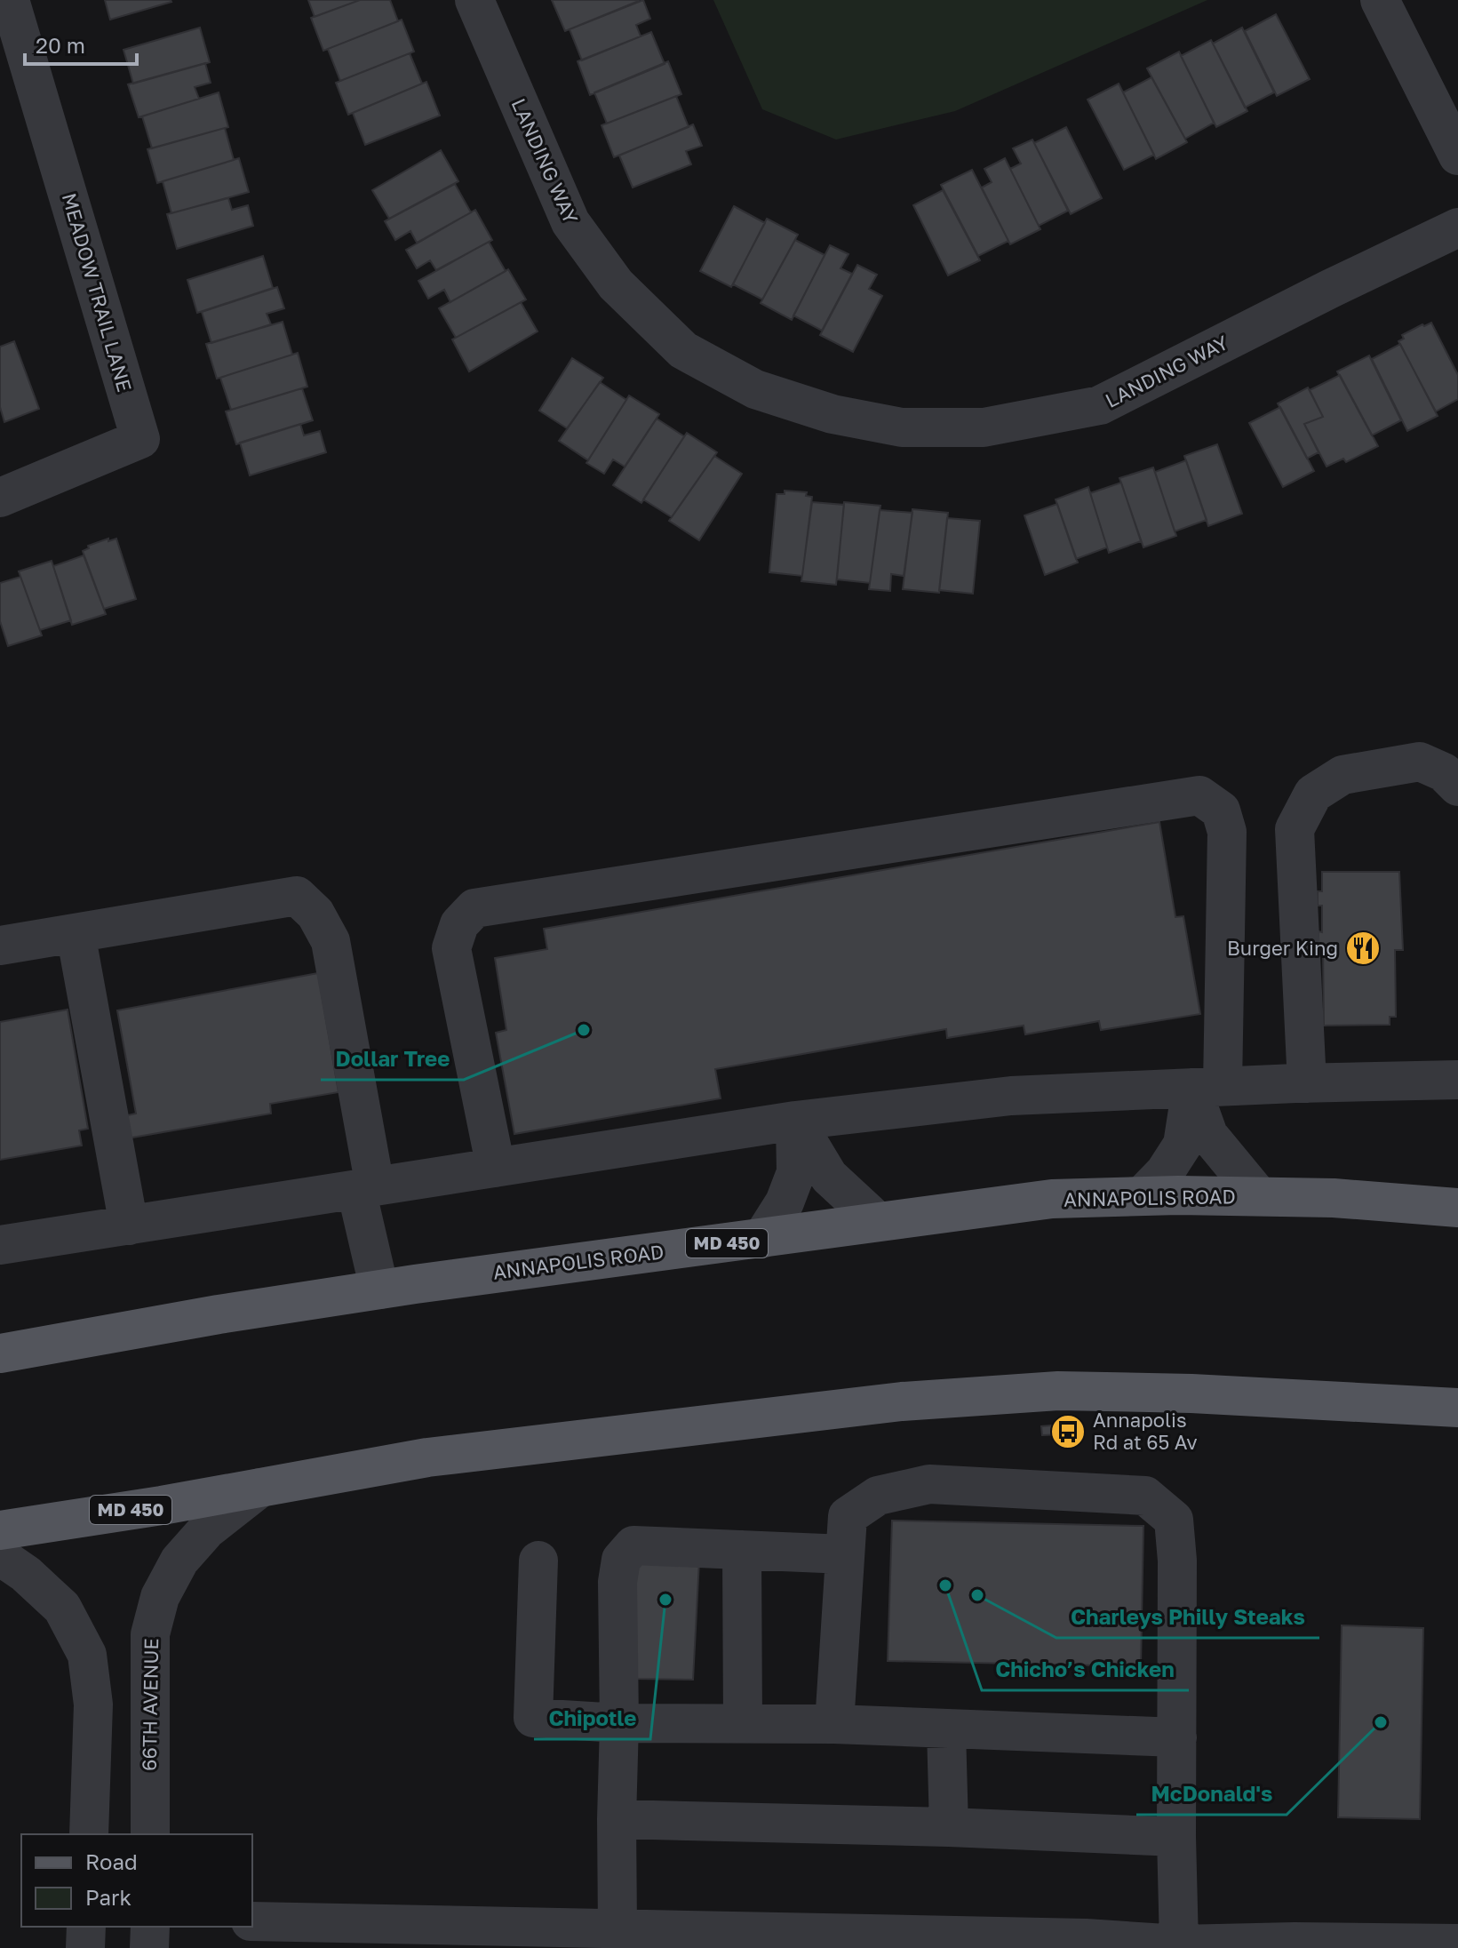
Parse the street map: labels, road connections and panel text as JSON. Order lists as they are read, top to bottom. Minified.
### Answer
{"streets":{"main road":["ANNAPOLIS ROAD","MD 450"],"street":["LANDING WAY","MEADOW TRAIL LANE","66TH AVENUE"]},"crossings":[["MD 450","66TH AVENUE"]],"places":{"restaurant":["Burger King"],"other":["Dollar Tree","Chicho’s Chicken","Charleys Philly Steaks","Chipotle","McDonald's"],"bus stop":["Annapolis Rd at 65 Av"]},"legend":["Road","Park"],"scale_bar":"20 m"}
